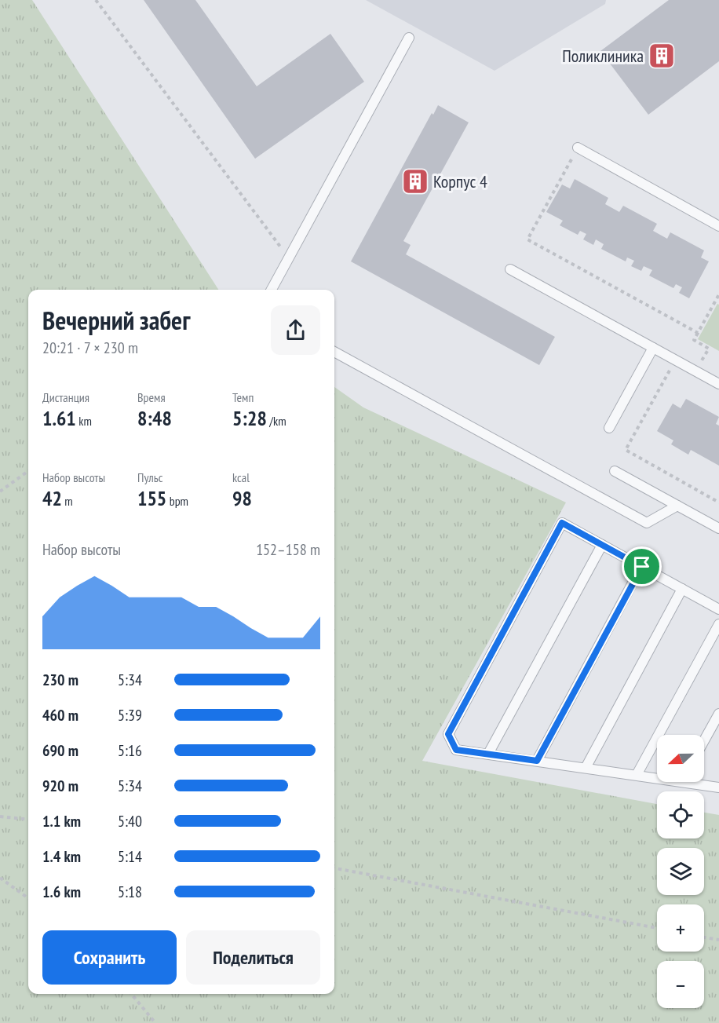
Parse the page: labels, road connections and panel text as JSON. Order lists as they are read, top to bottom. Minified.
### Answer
{"places":{"building":["Поликлиника","Корпус 4"]},"north":"left","page":{"heading":["Вечерний забег","20:21 · 7 × 230 m"],"stats":[["Дистанция","1.61 km"],["Время","8:48"],["Темп","5:28 /km"],["Набор высоты","42 m"],["Пульс","155 bpm"],["kcal","98"]],"chart":["Набор высоты","152–158 m"],"list":[{"name":"230 m","note":"5:34"},{"name":"460 m","note":"5:39"},{"name":"690 m","note":"5:16"},{"name":"920 m","note":"5:34"},{"name":"1.1 km","note":"5:40"},{"name":"1.4 km","note":"5:14"},{"name":"1.6 km","note":"5:18"}],"map_buttons":["+","−"],"buttons":["Сохранить","Поделиться"]}}
